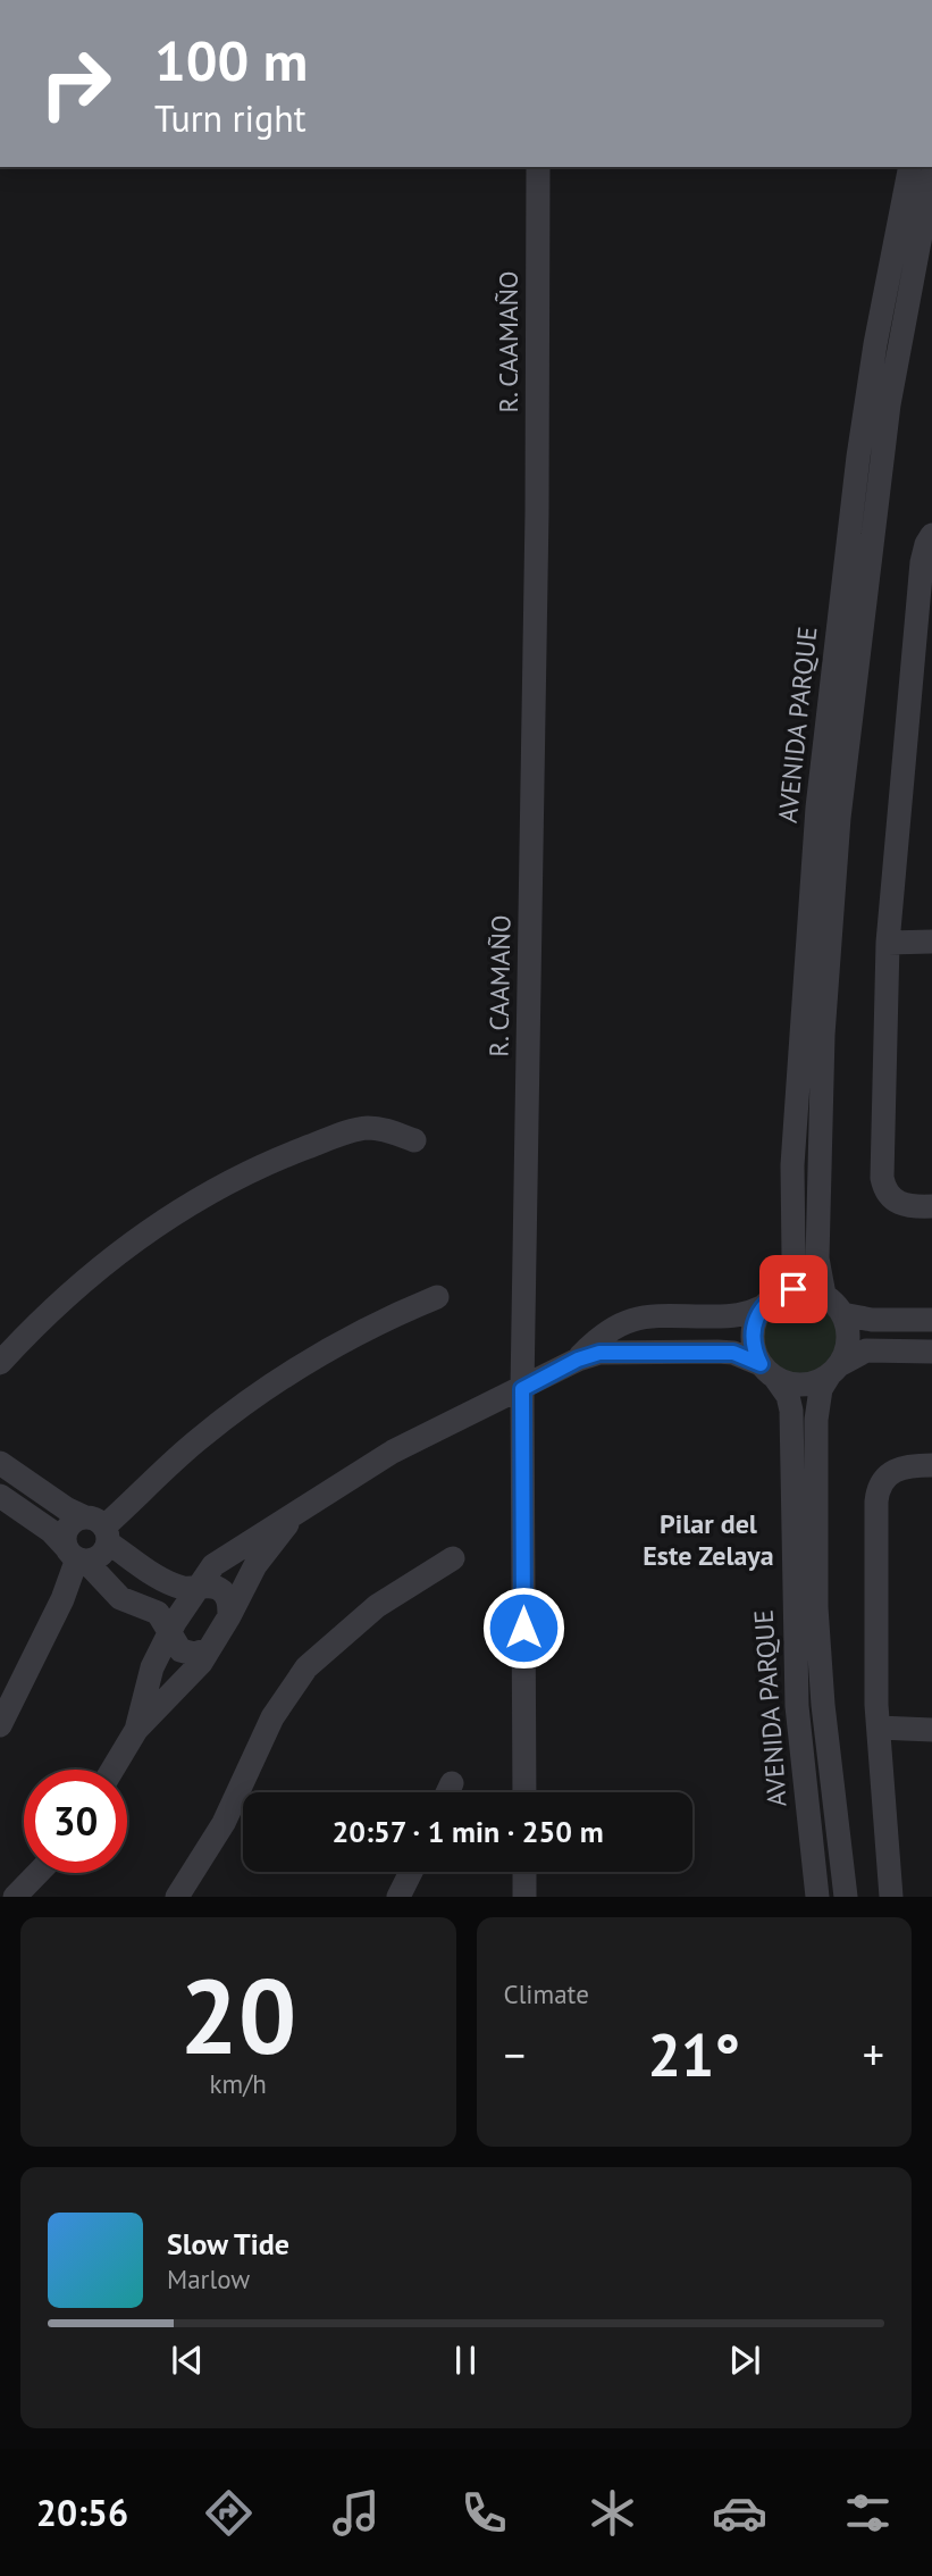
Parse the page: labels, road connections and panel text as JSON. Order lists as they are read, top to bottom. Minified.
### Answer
{"streets":{"street":["R. CAAMAÑO","AVENIDA PARQUE"]},"districts":["Pilar del Este Zelaya"],"page":{"turn":["100 m","Turn right"],"limit":"30","trip":"20:57 · 1 min · 250 m","tile":[["20","km/h"],"Climate"],"heat":["−","21°","+"],"song":["Slow Tide","Marlow"],"tabs":"20:56"}}
